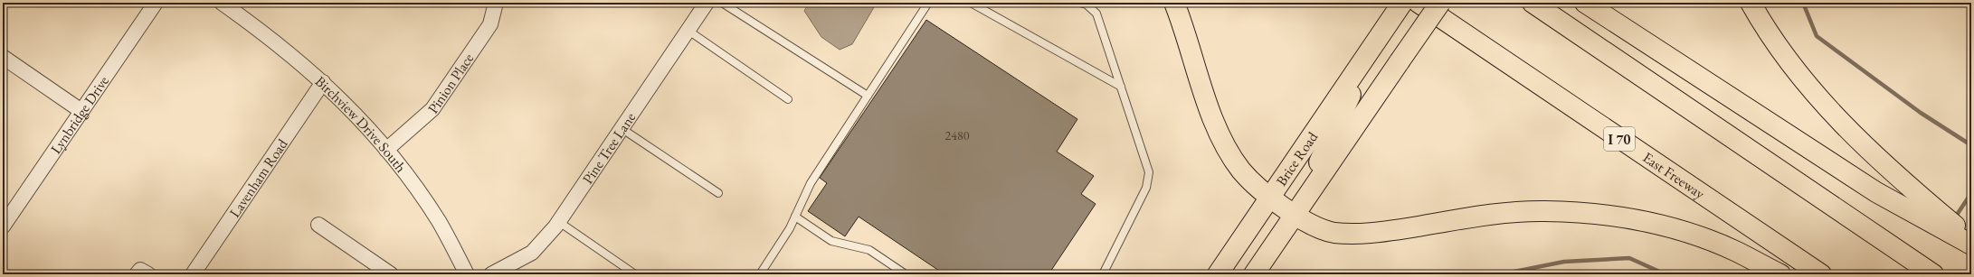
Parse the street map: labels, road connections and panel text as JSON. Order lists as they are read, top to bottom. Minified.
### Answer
{"streets":{"main road":["I 70","Brice Road","East Freeway"],"street":["Pinion Place","Lynbridge Drive","Birchview Drive South","Pine Tree Lane","Lavenham Road"]},"crossings":[["Pinion Place","Birchview Drive South"],["Birchview Drive South","Lavenham Road"]],"house_numbers":["2480"]}
